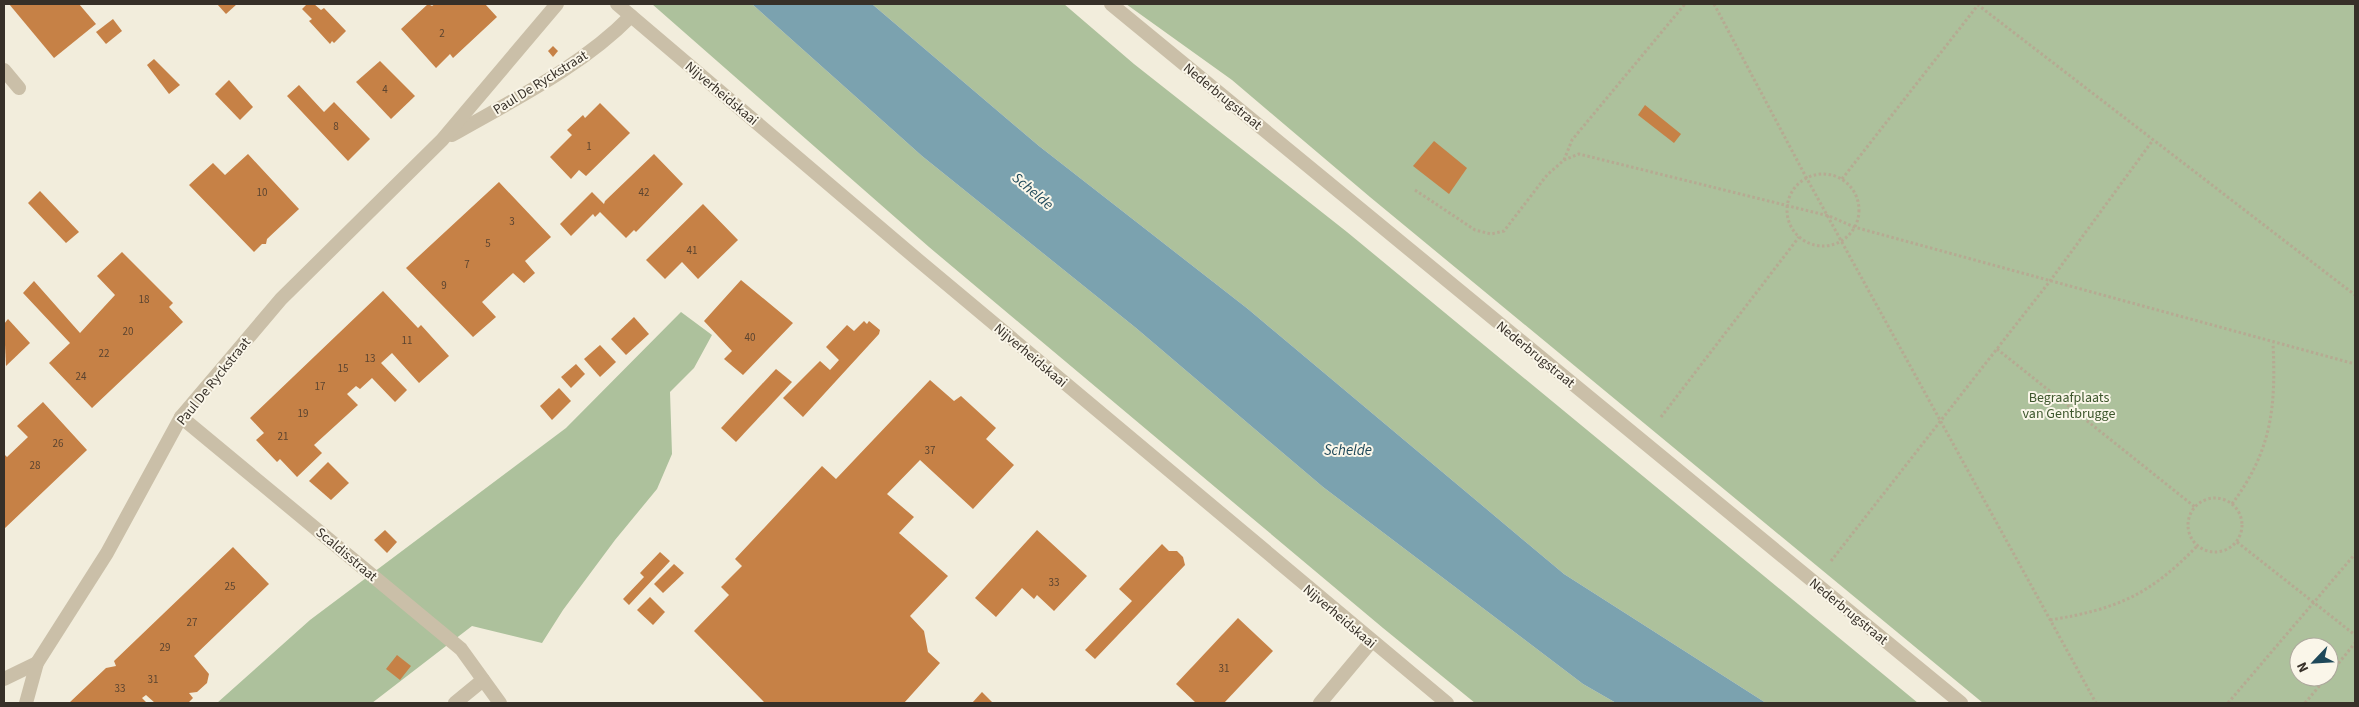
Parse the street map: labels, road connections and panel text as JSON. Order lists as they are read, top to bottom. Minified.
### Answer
{"streets":{"street":["Paul De Ryckstraat","Nijverheidskaai","Nederbrugstraat","Scaldisstraat"]},"crossings":[["Paul De Ryckstraat","Nijverheidskaai"],["Paul De Ryckstraat","Scaldisstraat"]],"water":["Schelde"],"parks":["Begraafplaats van Gentbrugge"],"house_numbers":["2","4","8","1","10","42","3","5","41","7","9","18","20","40","11","22","13","15","24","17","19","21","26","37","28","33","25","27","29","31","31","33"],"north":"bottom left"}
